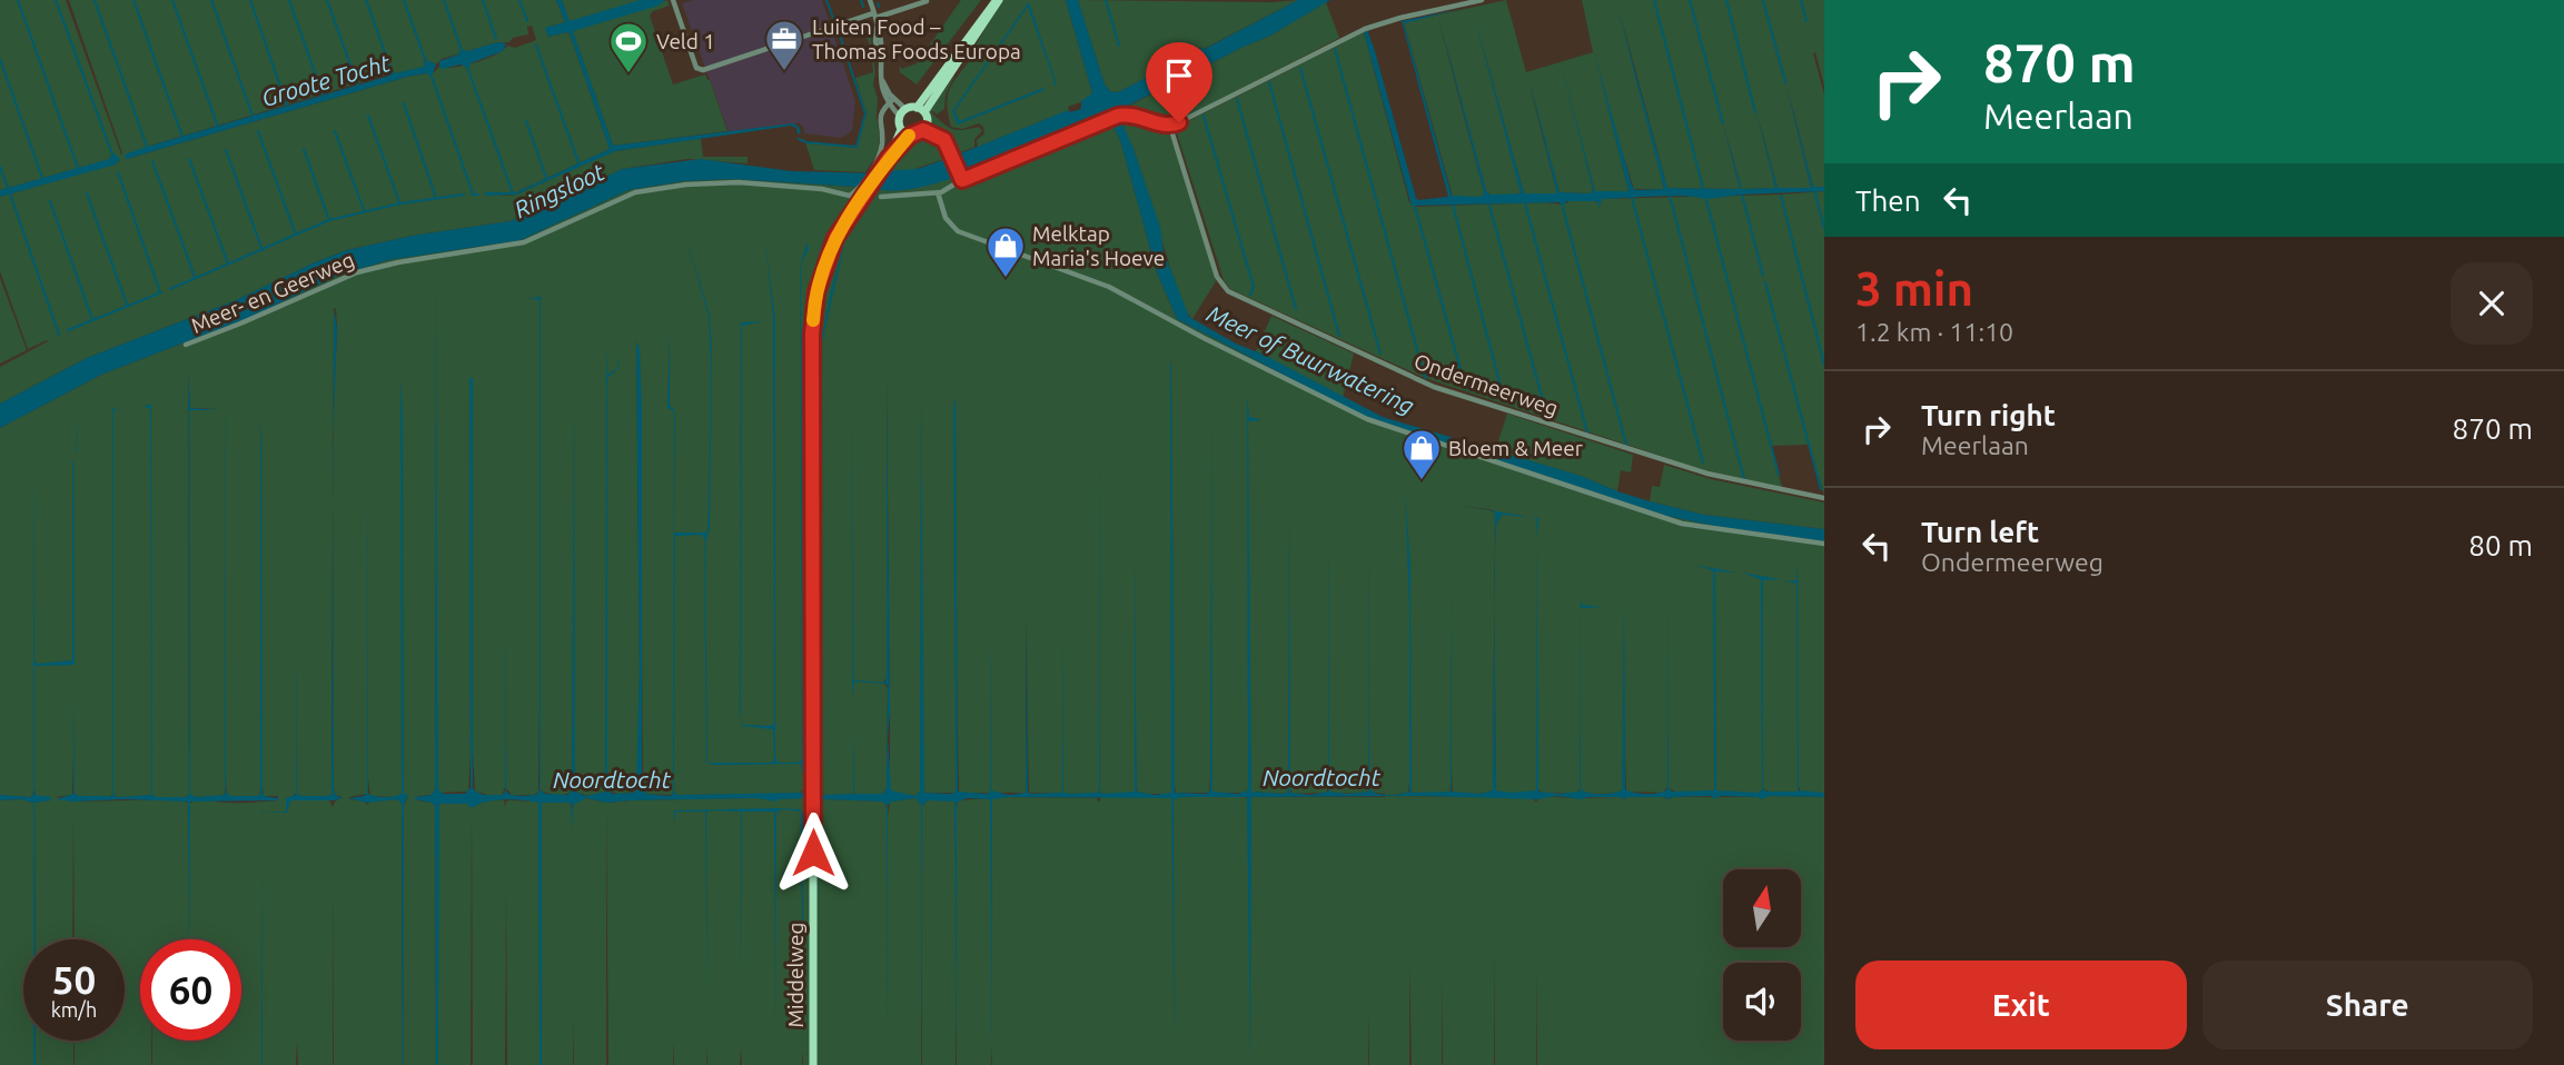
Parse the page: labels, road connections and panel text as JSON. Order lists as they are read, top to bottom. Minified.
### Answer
{"streets":{"main road":["Middelweg"],"street":["Meer- en Geerweg","Ondermeerweg"]},"crossings":[["Meer- en Geerweg","Middelweg"]],"water":["Groote Tocht","Ringsloot","Meer of Buurwatering","Noordtocht"],"places":{"office":["Luiten Food – Thomas Foods Europa"],"sports":["Veld 1"],"shop":["Melktap Maria's Hoeve","Bloem & Meer"]},"north":"top","page":{"turn":["870 m","Meerlaan"],"then":"Then","heading":["3 min","1.2 km · 11:10"],"list":[{"name":"Turn right","note":"Meerlaan","value":"870 m"},{"name":"Turn left","note":"Ondermeerweg","value":"80 m"}],"speed":"50 km/h","limit":"60","buttons":["Exit","Share"]}}
